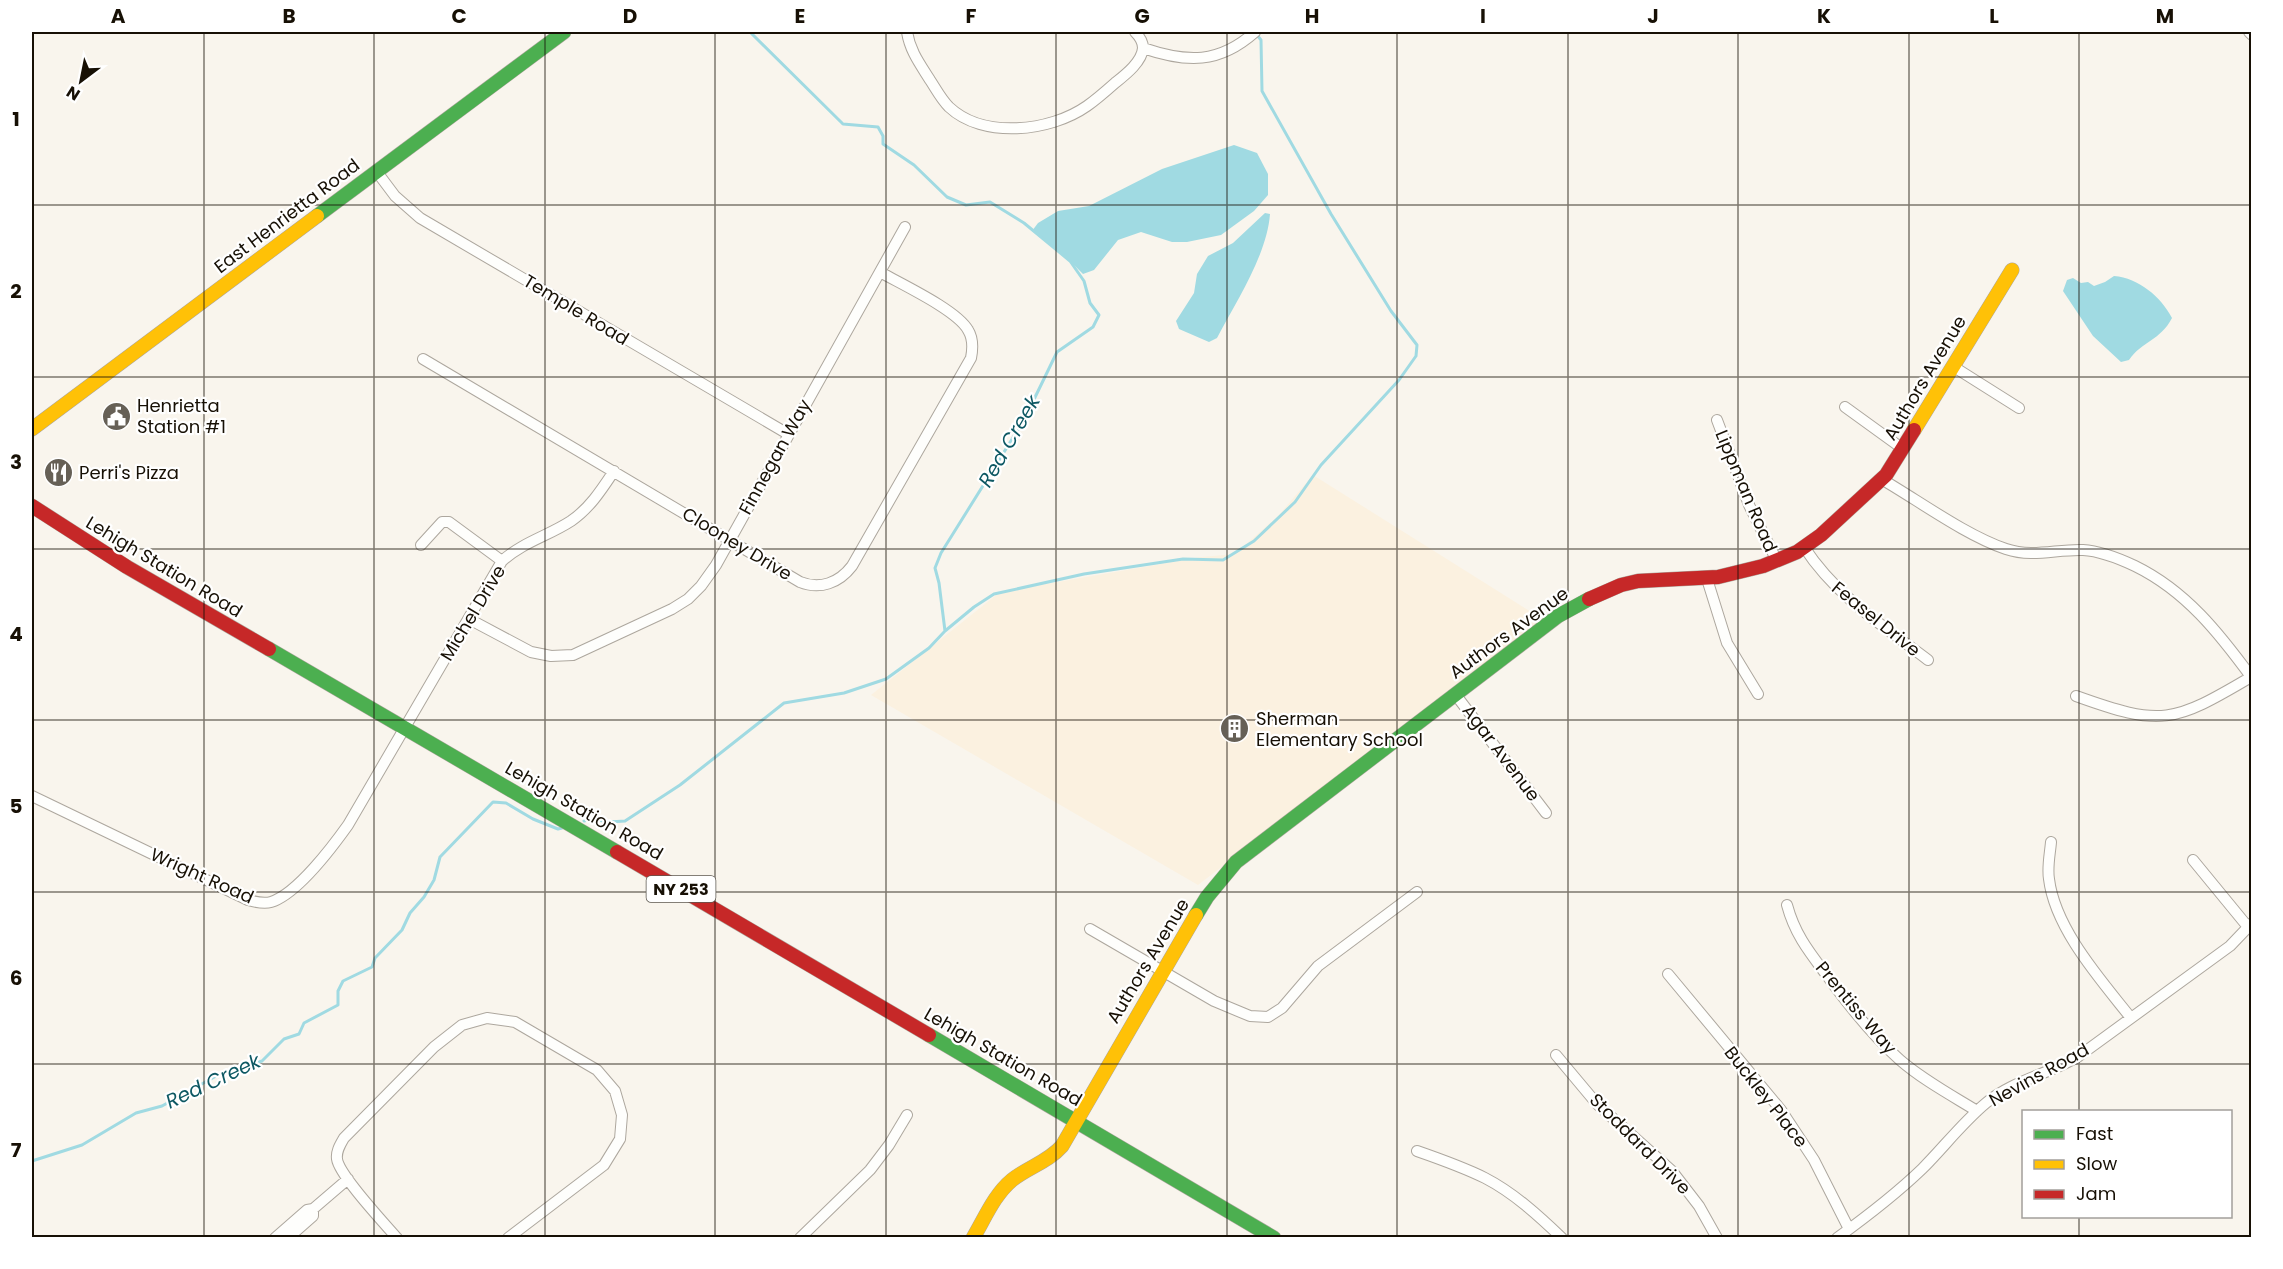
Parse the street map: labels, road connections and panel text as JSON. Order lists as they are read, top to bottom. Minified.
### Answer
{"streets":{"main road":["East Henrietta Road","Authors Avenue","Lehigh Station Road","NY 253"],"street":["Temple Road","Finnegan Way","Lippman Road","Clooney Drive","Michel Drive","Feasel Drive","Agar Avenue","Wright Road","Prentiss Way","Nevins Road","Buckley Place","Stoddard Drive"]},"crossings":[["East Henrietta Road","Temple Road"],["Temple Road","Finnegan Way"],["Authors Avenue","Lippman Road"],["Authors Avenue","Lehigh Station Road"],["Authors Avenue","Feasel Drive"],["Authors Avenue","Agar Avenue"],["Finnegan Way","Clooney Drive"],["Finnegan Way","Michel Drive"],["Clooney Drive","Michel Drive"],["Lehigh Station Road","Michel Drive"],["Lehigh Station Road","Wright Road"],["Michel Drive","Wright Road"],["Prentiss Way","Nevins Road"],["Nevins Road","Buckley Place"]],"water":["Red Creek"],"places":{"public building":["Henrietta Station #1"],"restaurant":["Perri's Pizza"],"building":["Sherman Elementary School"]},"legend":["Fast","Slow","Jam"],"north":"bottom left","grid":{"columns":["A","B","C","D","E","F","G","H","I","J","K","L","M"],"rows":["1","2","3","4","5","6","7"]}}
